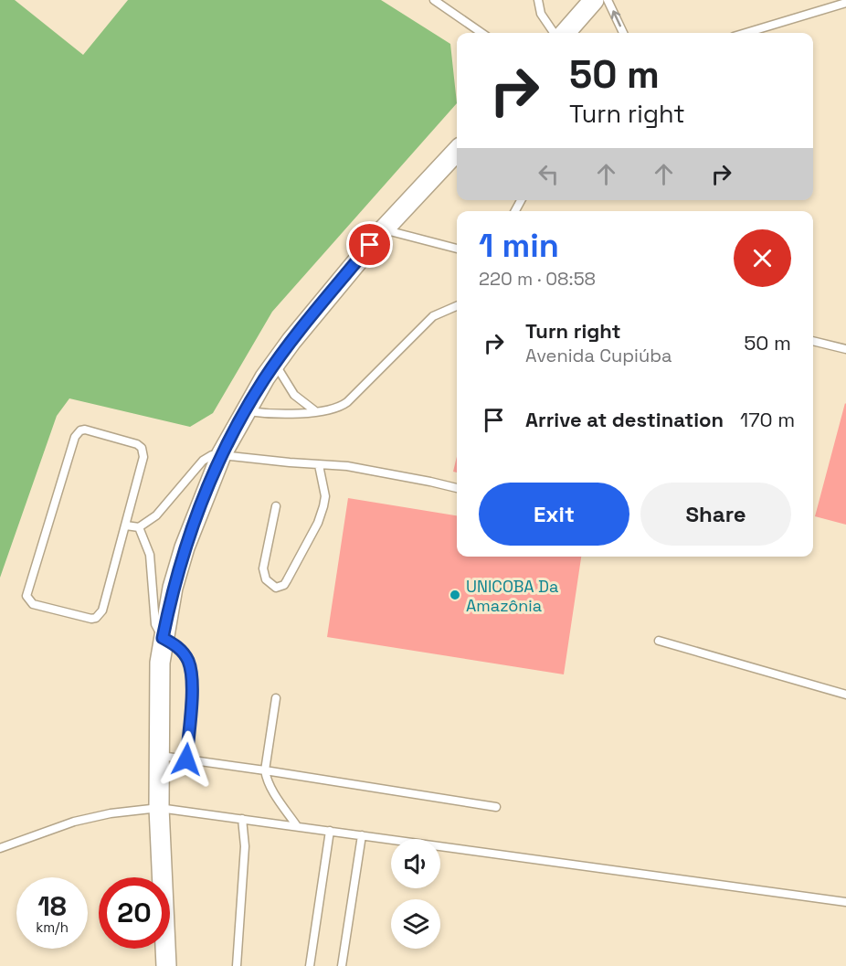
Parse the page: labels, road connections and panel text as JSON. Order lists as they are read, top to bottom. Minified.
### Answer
{"places":["UNICOBA Da Amazônia"],"page":{"turn":["50 m","Turn right"],"heading":["1 min","220 m · 08:58"],"list":[{"name":"Turn right","note":"Avenida Cupiúba","value":"50 m"},{"name":"Arrive at destination","value":"170 m"}],"buttons":["Exit","Share"],"speed":"18 km/h","limit":"20"}}
